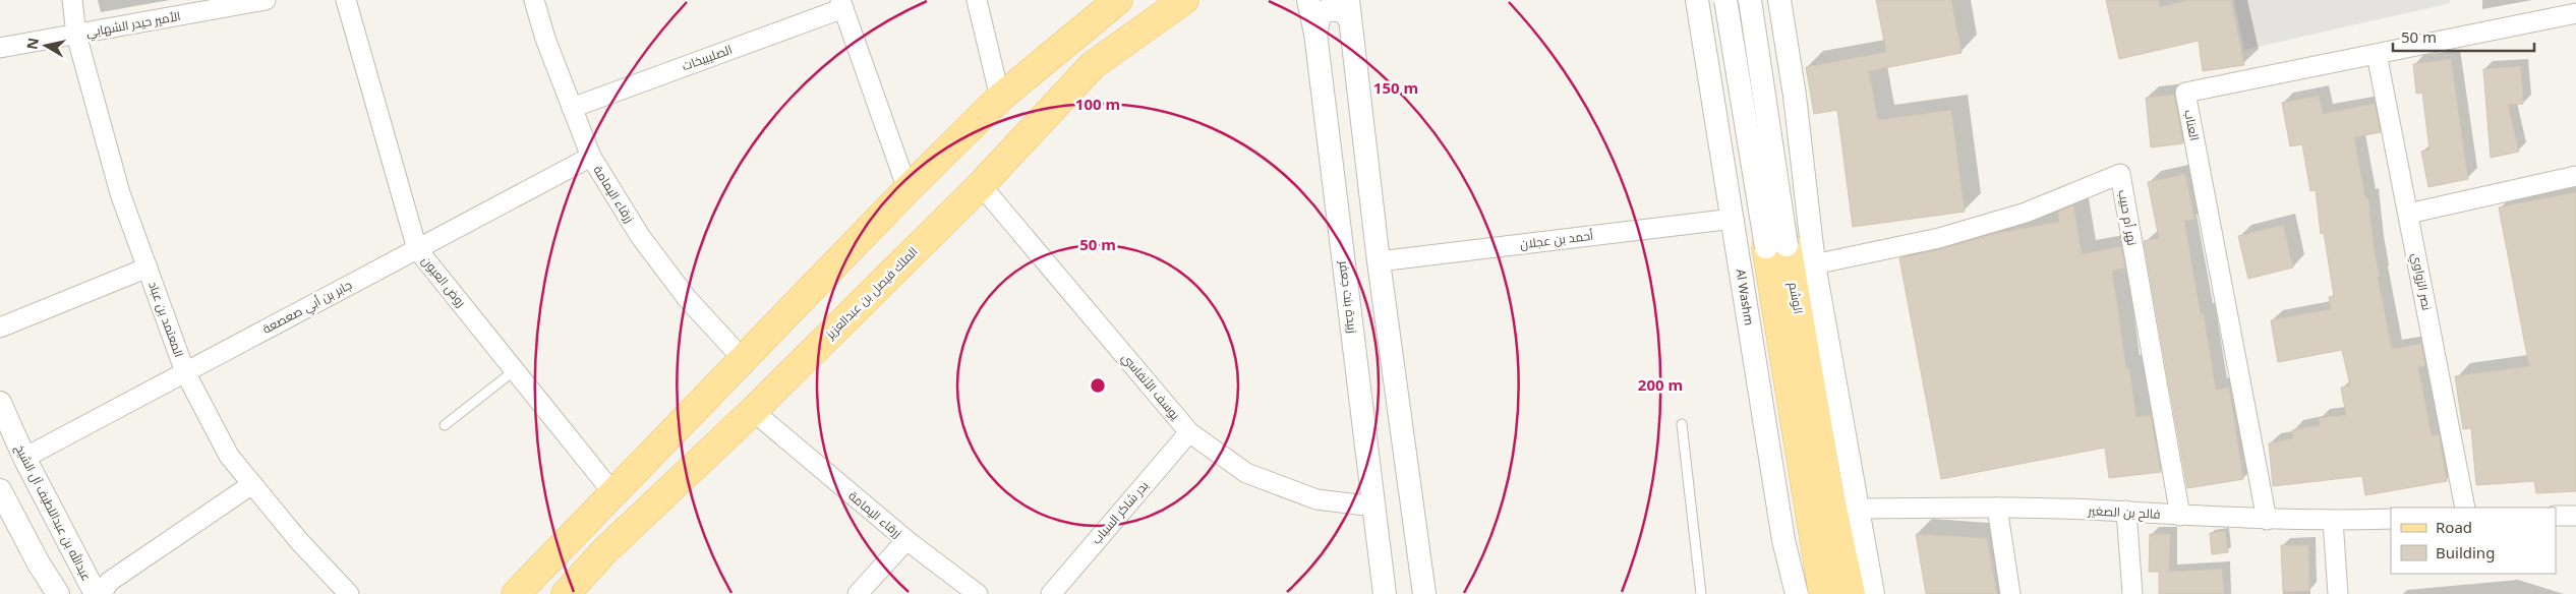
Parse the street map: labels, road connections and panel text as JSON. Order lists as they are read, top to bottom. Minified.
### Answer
{"streets":{"main road":["الملك فيصل بن عبدالعزيز","الوشم"],"street":["الأمير حيدر الشهابي","الصليبيخات","العناب","زرقاء اليمامة","نهر أم حبيب","أحمد بن عجلان","روض العيون","نصر الزواوي","زبيدة بنت جعفر","Al Washm","جابر بن أبي صعصعة","المعتمد بن عباد","يوسف الأنفاسي","عبدالله بن عبداللطيف آل الشيخ","بدر شاكر السياب","فالح بن الصغير"]},"crossings":[["الأمير حيدر الشهابي","المعتمد بن عباد"],["الصليبيخات","زرقاء اليمامة"],["العناب","نصر الزواوي"],["العناب","فالح بن الصغير"],["زرقاء اليمامة","الملك فيصل بن عبدالعزيز"],["زرقاء اليمامة","جابر بن أبي صعصعة"],["نهر أم حبيب","فالح بن الصغير"],["أحمد بن عجلان","Al Washm"],["روض العيون","جابر بن أبي صعصعة"],["الملك فيصل بن عبدالعزيز","يوسف الأنفاسي"],["زبيدة بنت جعفر","يوسف الأنفاسي"],["جابر بن أبي صعصعة","المعتمد بن عباد"],["جابر بن أبي صعصعة","عبدالله بن عبداللطيف آل الشيخ"],["يوسف الأنفاسي","بدر شاكر السياب"]],"legend":["Road","Building"],"scale_bar":"50 m","north":"left","rings":["150 m","100 m","50 m","200 m"]}
